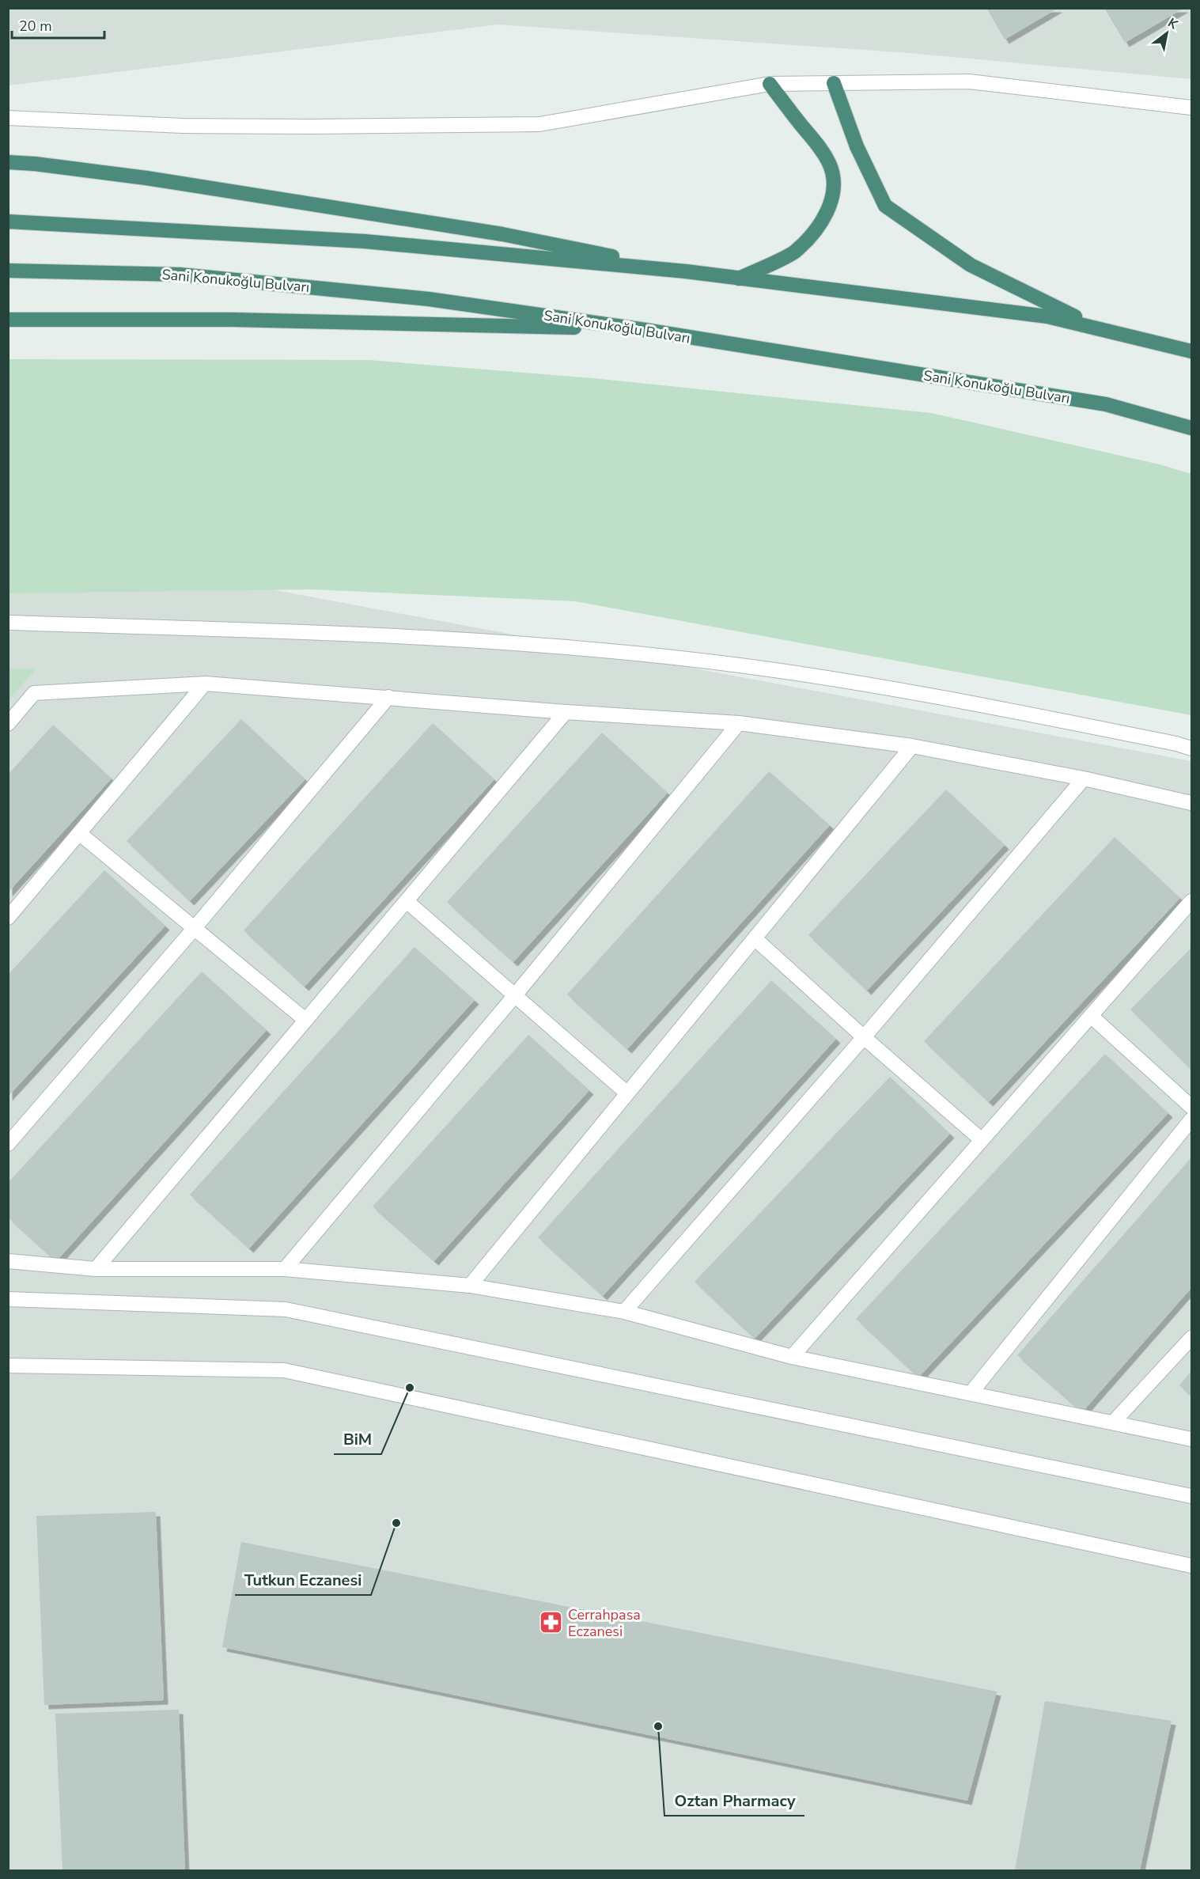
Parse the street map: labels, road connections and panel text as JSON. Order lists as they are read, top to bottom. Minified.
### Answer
{"streets":{"highway":["Sani Konukoğlu Bulvarı"]},"places":{"other":["BiM","Tutkun Eczanesi","Oztan Pharmacy"],"pharmacy":["Cerrahpasa Eczanesi"]},"scale_bar":"20 m","north":"top right"}
